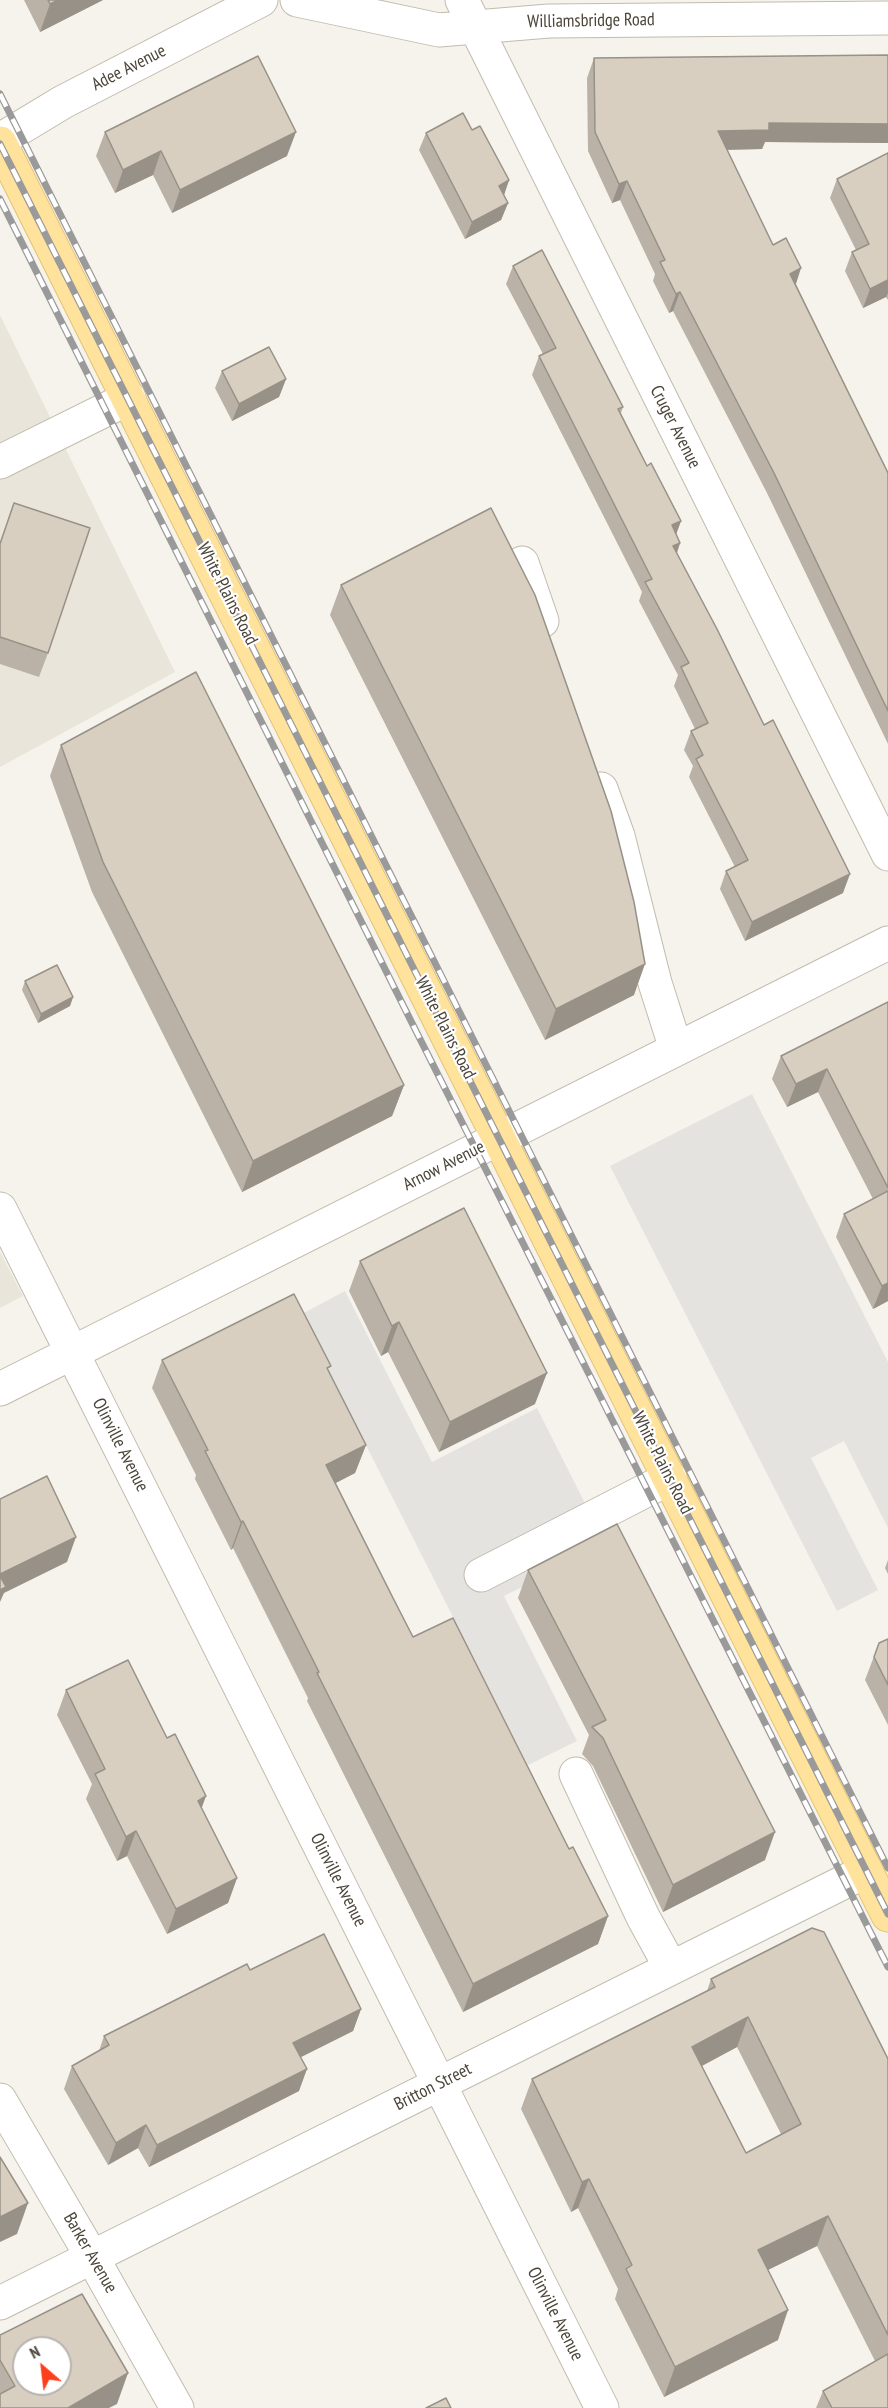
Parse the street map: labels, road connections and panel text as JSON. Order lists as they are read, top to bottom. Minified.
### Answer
{"streets":{"main road":["White Plains Road"],"street":["Williamsbridge Road","Adee Avenue","Cruger Avenue","Arnow Avenue","Olinville Avenue","Britton Street","Barker Avenue"]},"crossings":[["Williamsbridge Road","Cruger Avenue"],["Adee Avenue","White Plains Road"],["White Plains Road","Arnow Avenue"],["White Plains Road","Britton Street"],["Arnow Avenue","Olinville Avenue"],["Olinville Avenue","Britton Street"],["Britton Street","Barker Avenue"]],"north":"top left"}
